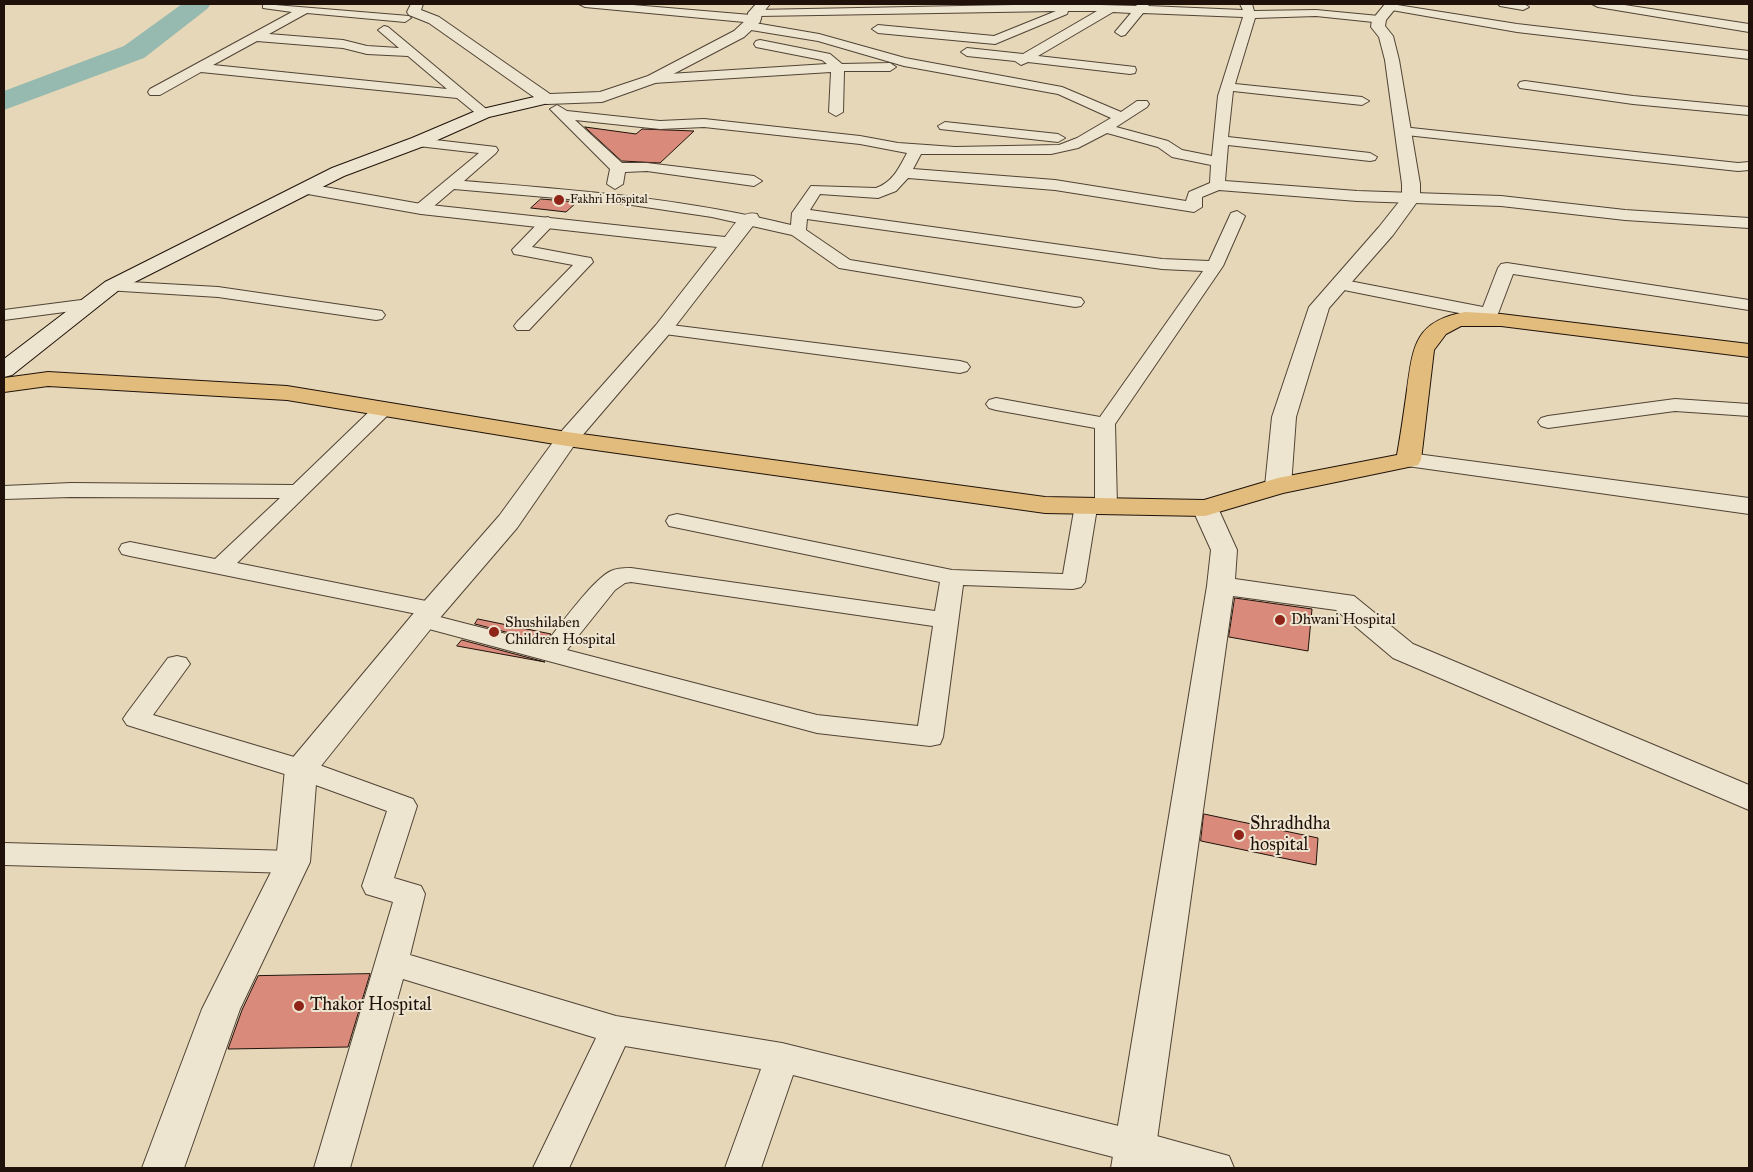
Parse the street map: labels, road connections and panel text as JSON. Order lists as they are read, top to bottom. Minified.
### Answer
{"places":["Fakhri Hospital","Dhwani Hospital","Shushilaben Children Hospital","Shradhdha hospital","Thakor Hospital"]}
